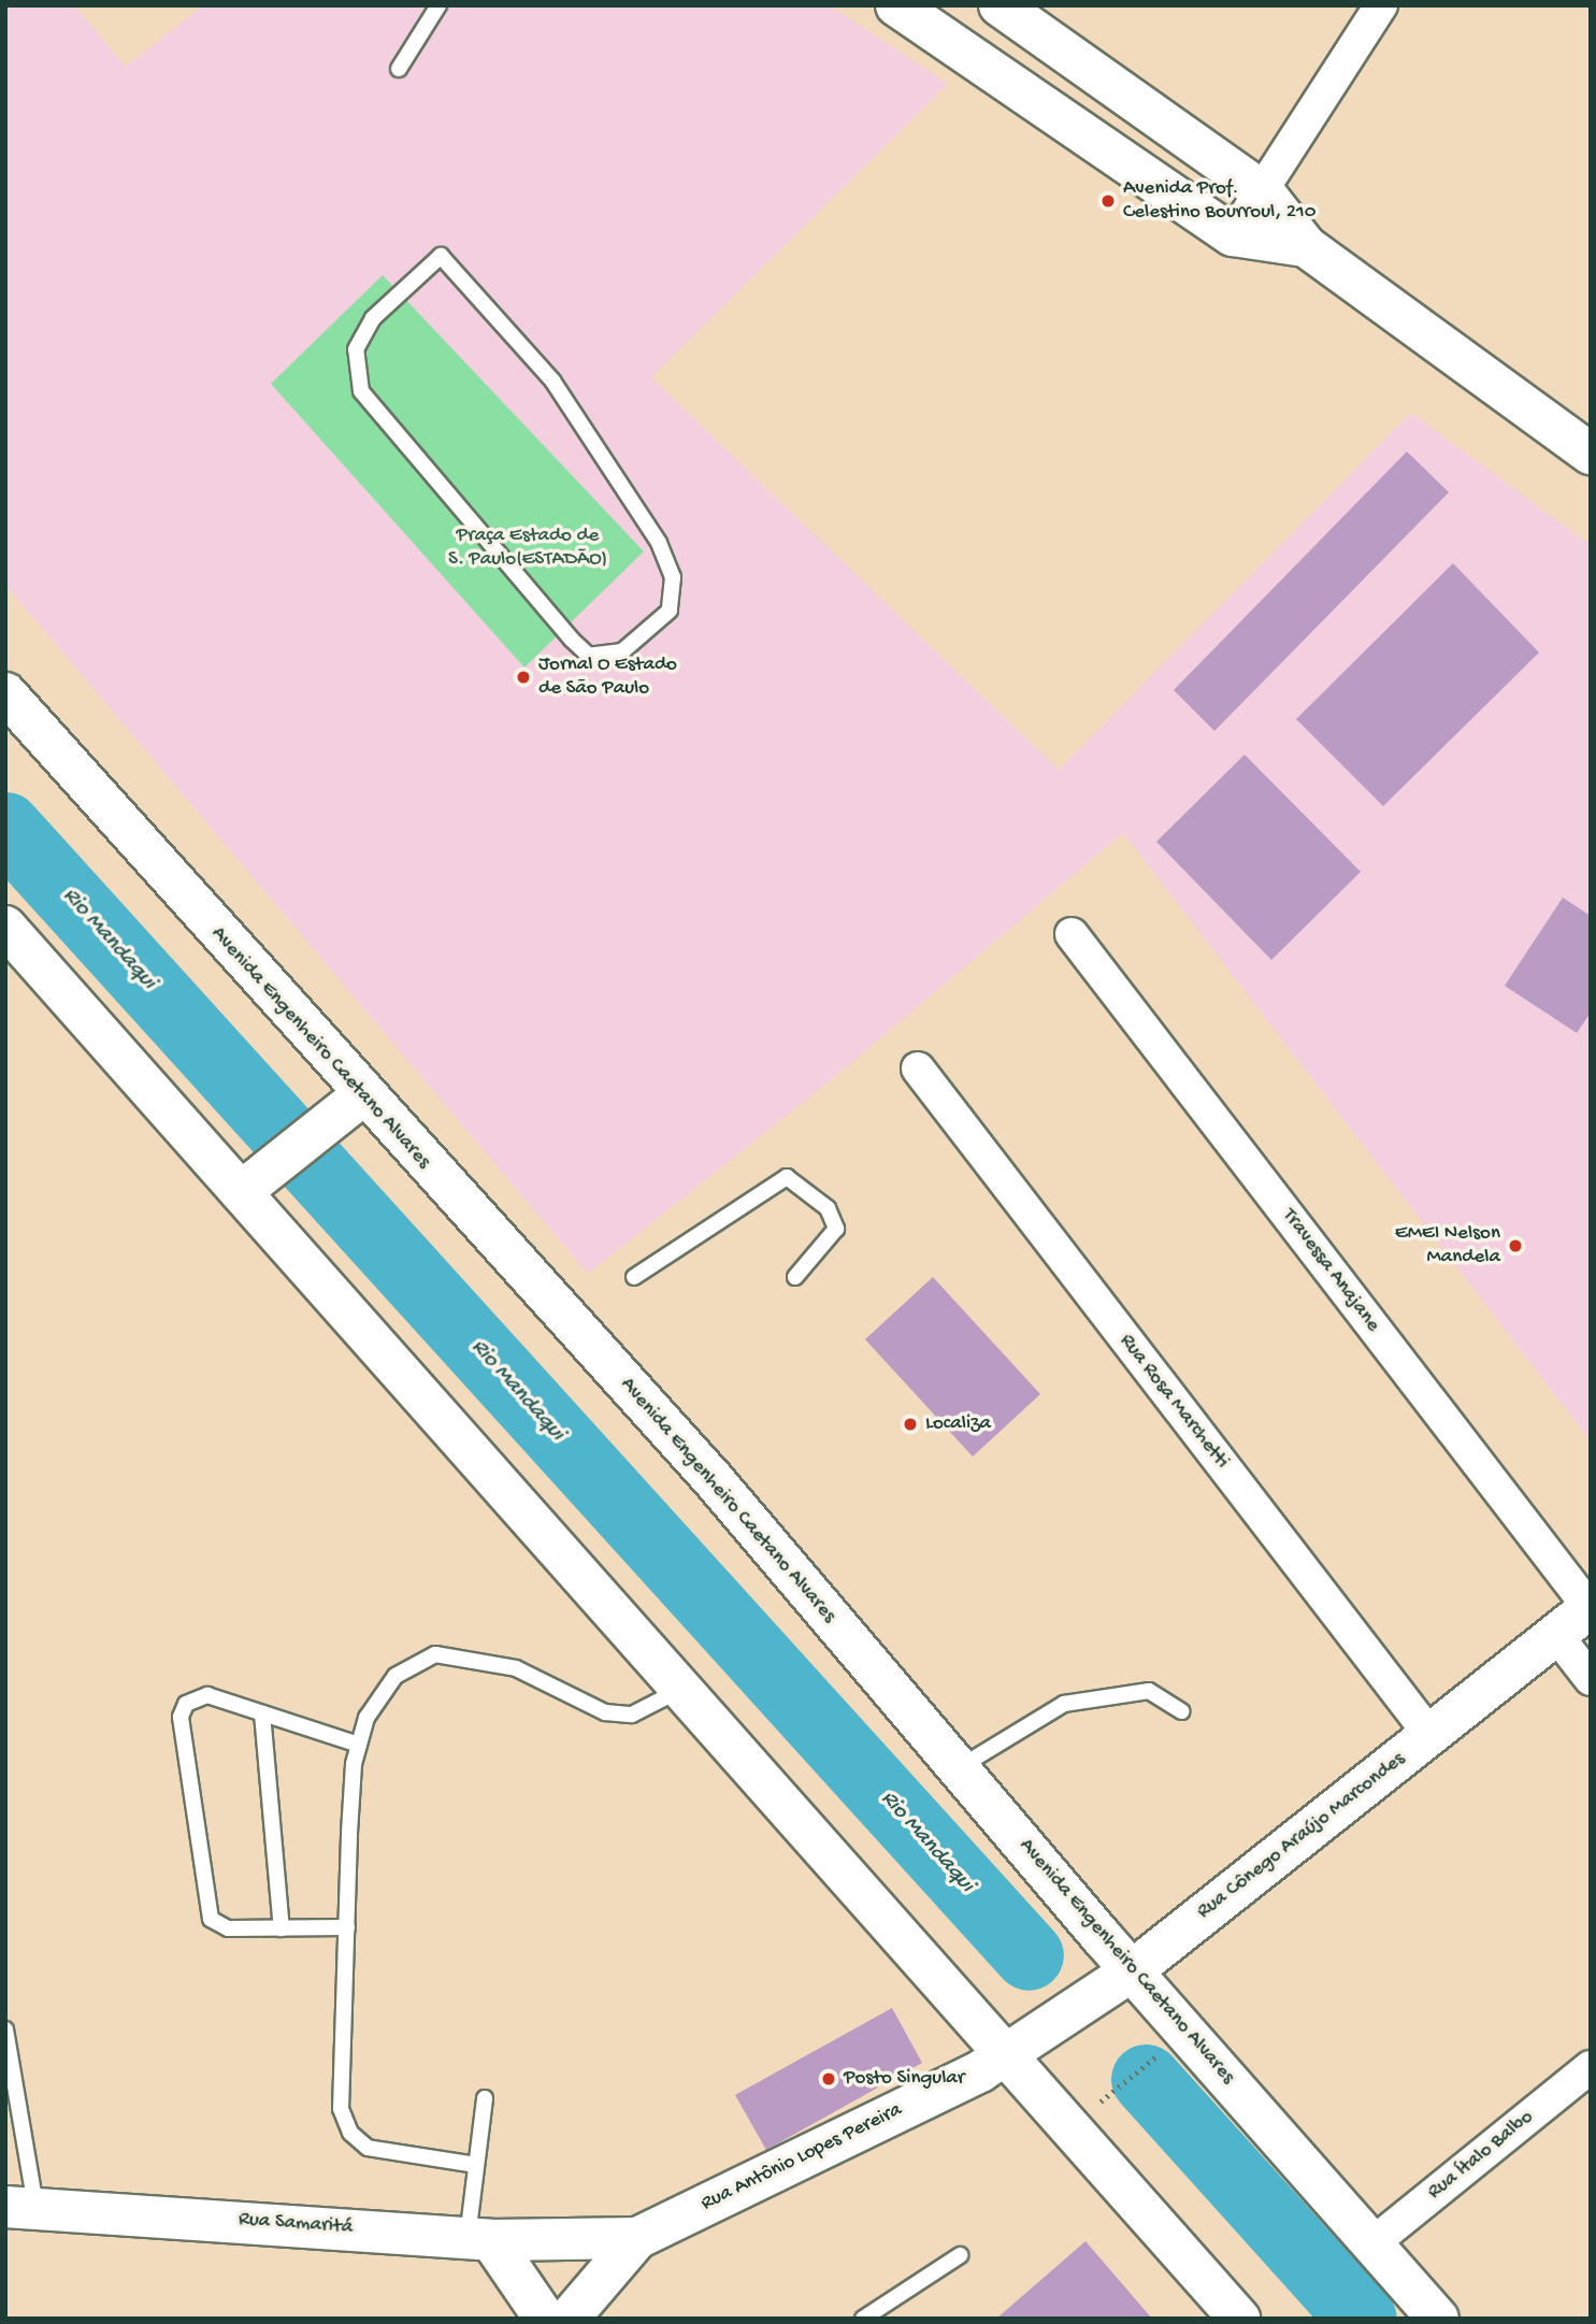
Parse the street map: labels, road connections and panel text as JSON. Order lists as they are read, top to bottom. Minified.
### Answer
{"streets":{"main road":["Avenida Engenheiro Caetano Alvares","Rua Cônego Araújo Marcondes","Rua Antônio Lopes Pereira","Rua Samaritá"],"street":["Travessa Anajane","Rua Rosa Marchetti","Rua Ítalo Balbo"]},"crossings":[["Avenida Engenheiro Caetano Alvares","Rua Cônego Araújo Marcondes"],["Avenida Engenheiro Caetano Alvares","Rua Ítalo Balbo"],["Travessa Anajane","Rua Cônego Araújo Marcondes"],["Rua Rosa Marchetti","Rua Cônego Araújo Marcondes"],["Rua Cônego Araújo Marcondes","Rua Antônio Lopes Pereira"],["Rua Antônio Lopes Pereira","Rua Samaritá"]],"water":["Rio Mandaqui"],"parks":["Praça Estado de S. Paulo(ESTADÃO)"],"places":["Avenida Prof. Celestino Bourroul, 210","Jornal O Estado de São Paulo","EMEI Nelson Mandela","Localiza","Posto Singular"]}
